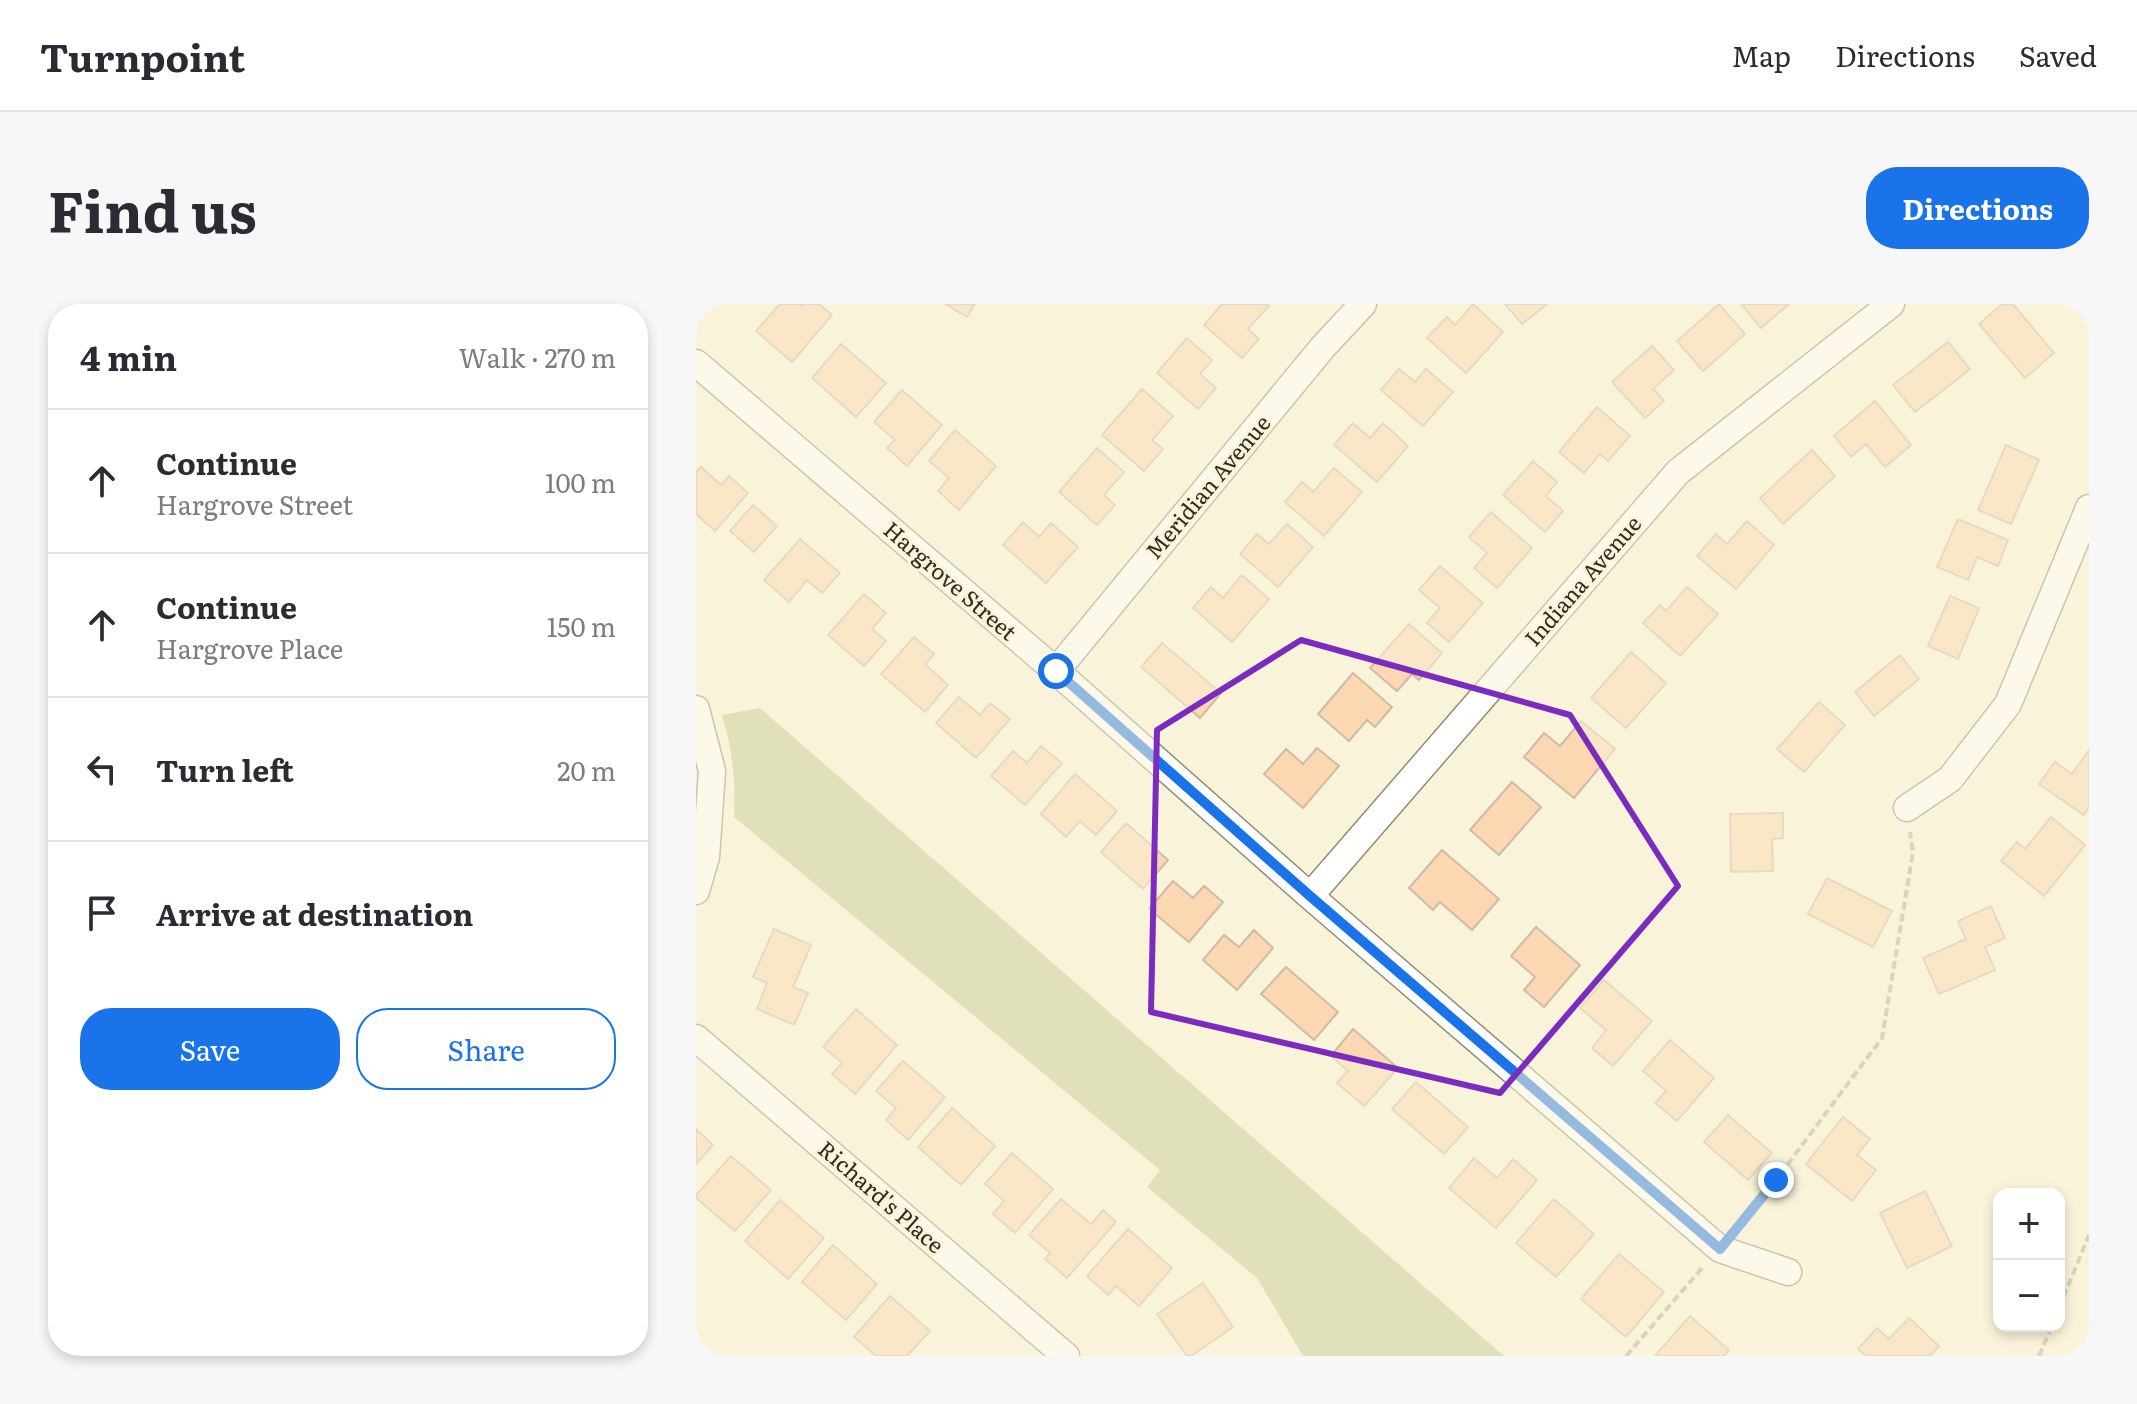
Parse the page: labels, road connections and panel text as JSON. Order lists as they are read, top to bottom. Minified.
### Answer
{"streets":{"street":["Meridian Avenue","Hargrove Street","Indiana Avenue","Richard's Place"]},"crossings":[["Meridian Avenue","Hargrove Street"],["Hargrove Street","Indiana Avenue"]],"page":{"header":"Turnpoint","nav":["Map","Directions","Saved"],"title":"Find us","buttons":["Directions",["Save","Share"]],"heading":["4 min","Walk · 270 m"],"list":[["Continue","Hargrove Street","100 m"],["Continue","Hargrove Place","150 m"],["Turn left","20 m"],"Arrive at destination"],"map_buttons":["+","−"]}}
